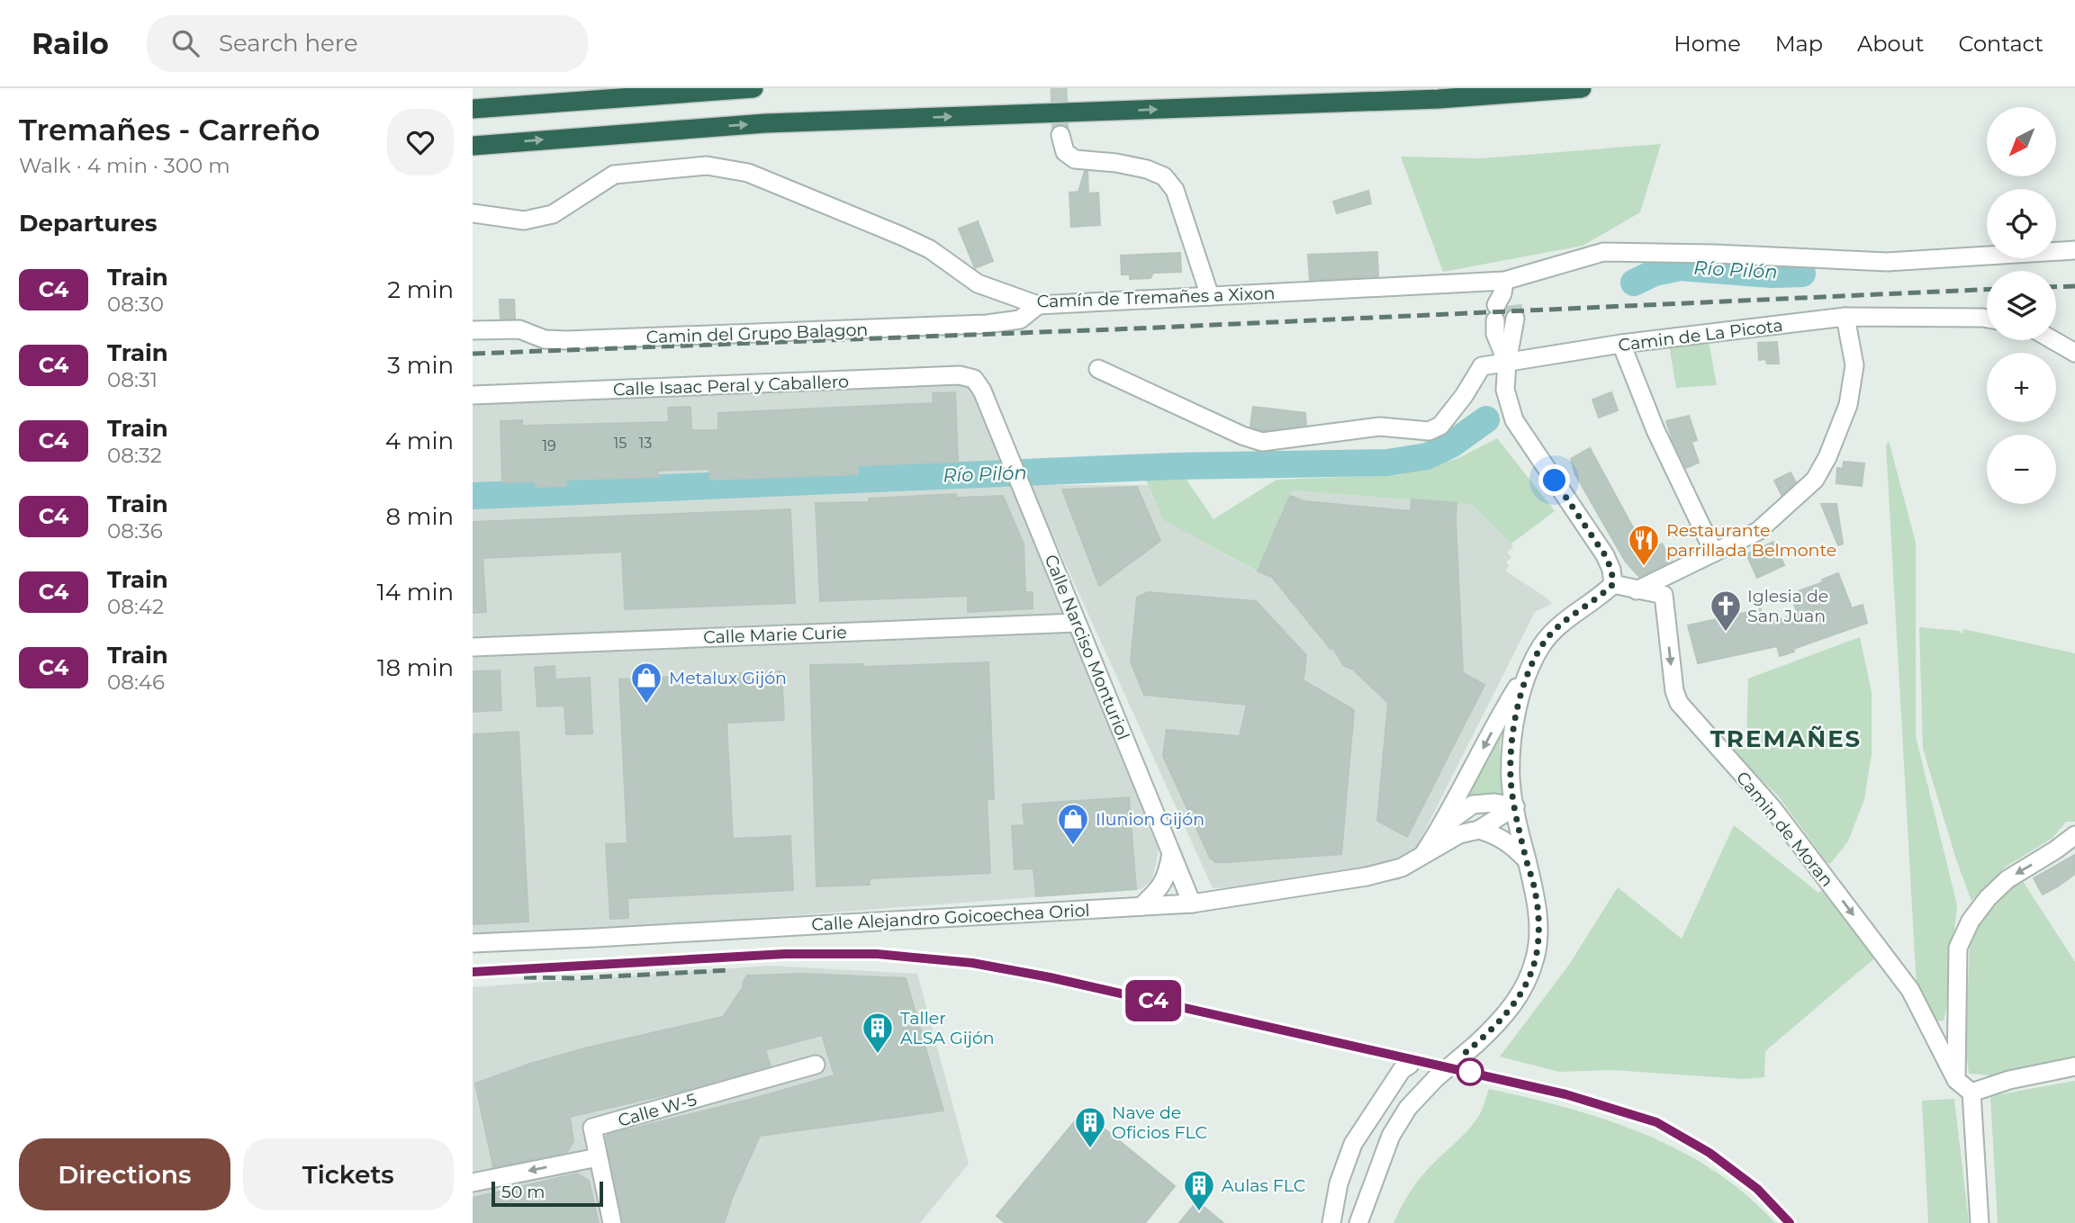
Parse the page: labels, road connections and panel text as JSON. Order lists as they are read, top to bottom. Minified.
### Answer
{"streets":{"street":["Camín de Tremañes a Xixon","Camin del Grupo Balagon","Camin de La Picota","Calle Isaac Peral y Caballero","Calle Marie Curie","Calle Narciso Monturiol","Camin de Moran","Calle Alejandro Goicoechea Oriol","Calle W-5"]},"crossings":[["Camín de Tremañes a Xixon","Camin del Grupo Balagon"],["Calle Isaac Peral y Caballero","Calle Narciso Monturiol"],["Calle Marie Curie","Calle Narciso Monturiol"],["Calle Narciso Monturiol","Calle Alejandro Goicoechea Oriol"]],"one_way":["Camin de Moran"],"districts":["TREMAÑES"],"water":["Río Pilón"],"places":{"restaurant":["Restaurante parrillada Belmonte"],"church":["Iglesia de San Juan"],"shop":["Metalux Gijón","Ilunion Gijón"],"building":["Taller ALSA Gijón","Nave de Oficios FLC","Aulas FLC"]},"house_numbers":["15","13","19"],"scale_bar":"50 m","north":"bottom left","page":{"header":"Railo","search":"Search here","nav":["Home","Map","About","Contact"],"heading":[["Tremañes - Carreño","Walk · 4 min · 300 m"],"Departures"],"on_map":"C4","map_buttons":["+","−"],"list":[{"mark":"C4","name":"Train","note":"08:30","value":"2 min"},{"mark":"C4","name":"Train","note":"08:31","value":"3 min"},{"mark":"C4","name":"Train","note":"08:32","value":"4 min"},{"mark":"C4","name":"Train","note":"08:36","value":"8 min"},{"mark":"C4","name":"Train","note":"08:42","value":"14 min"},{"mark":"C4","name":"Train","note":"08:46","value":"18 min"}],"buttons":["Directions","Tickets"],"scale":"50 m"}}
